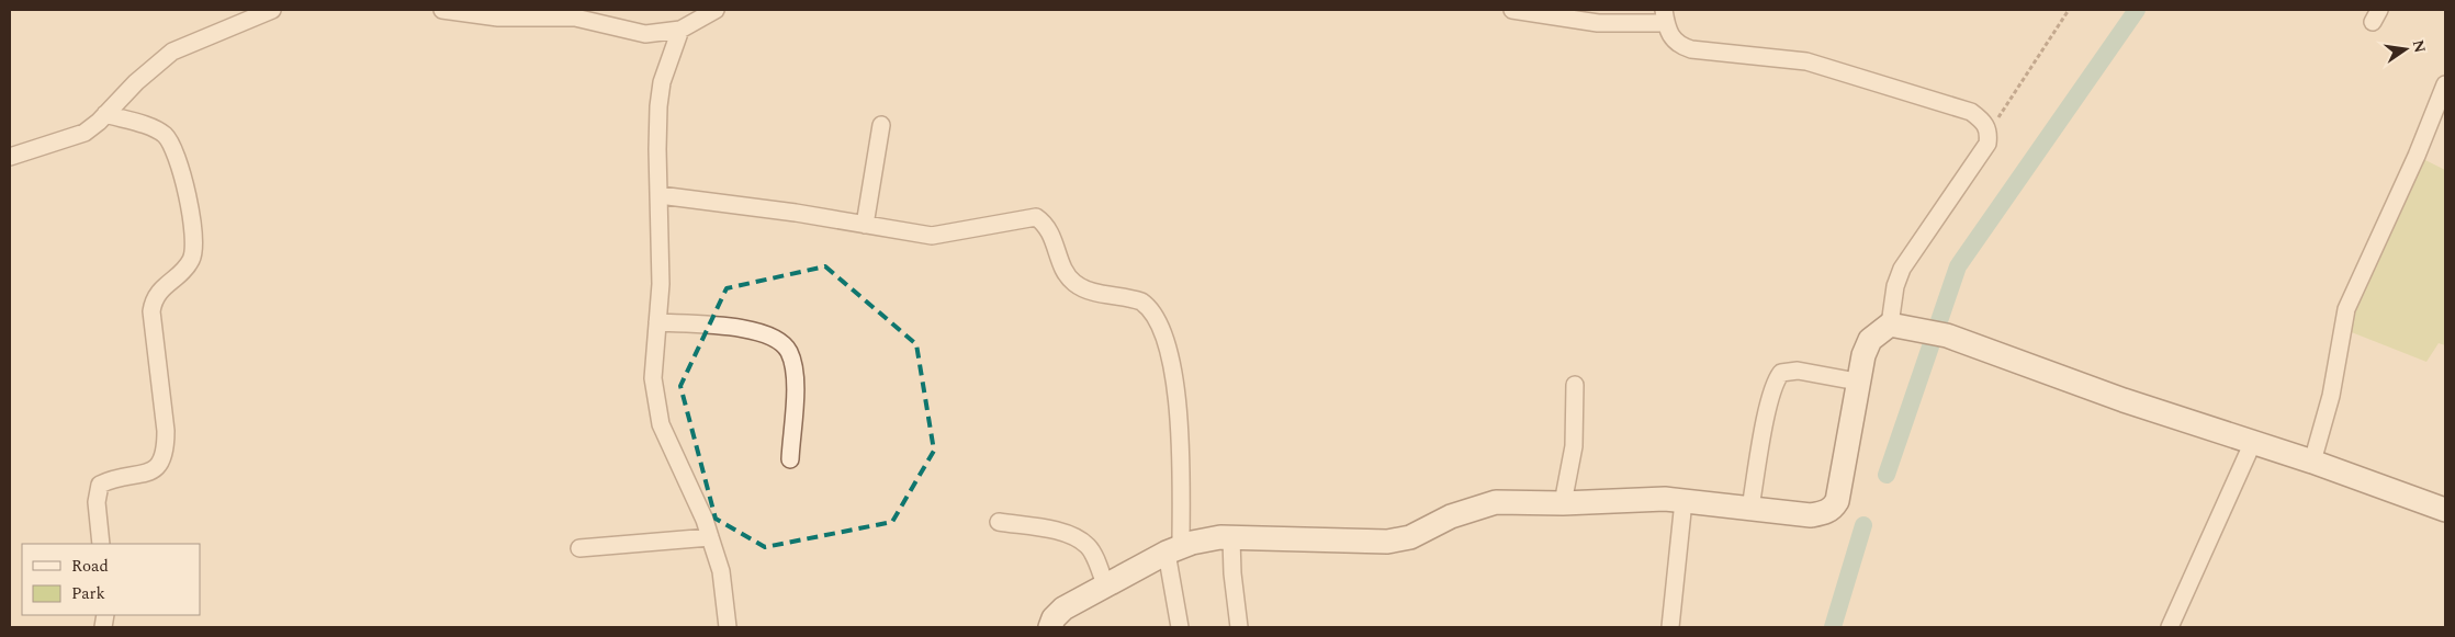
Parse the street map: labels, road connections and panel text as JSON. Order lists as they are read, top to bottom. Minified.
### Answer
{"legend":["Road","Park"],"north":"right"}
